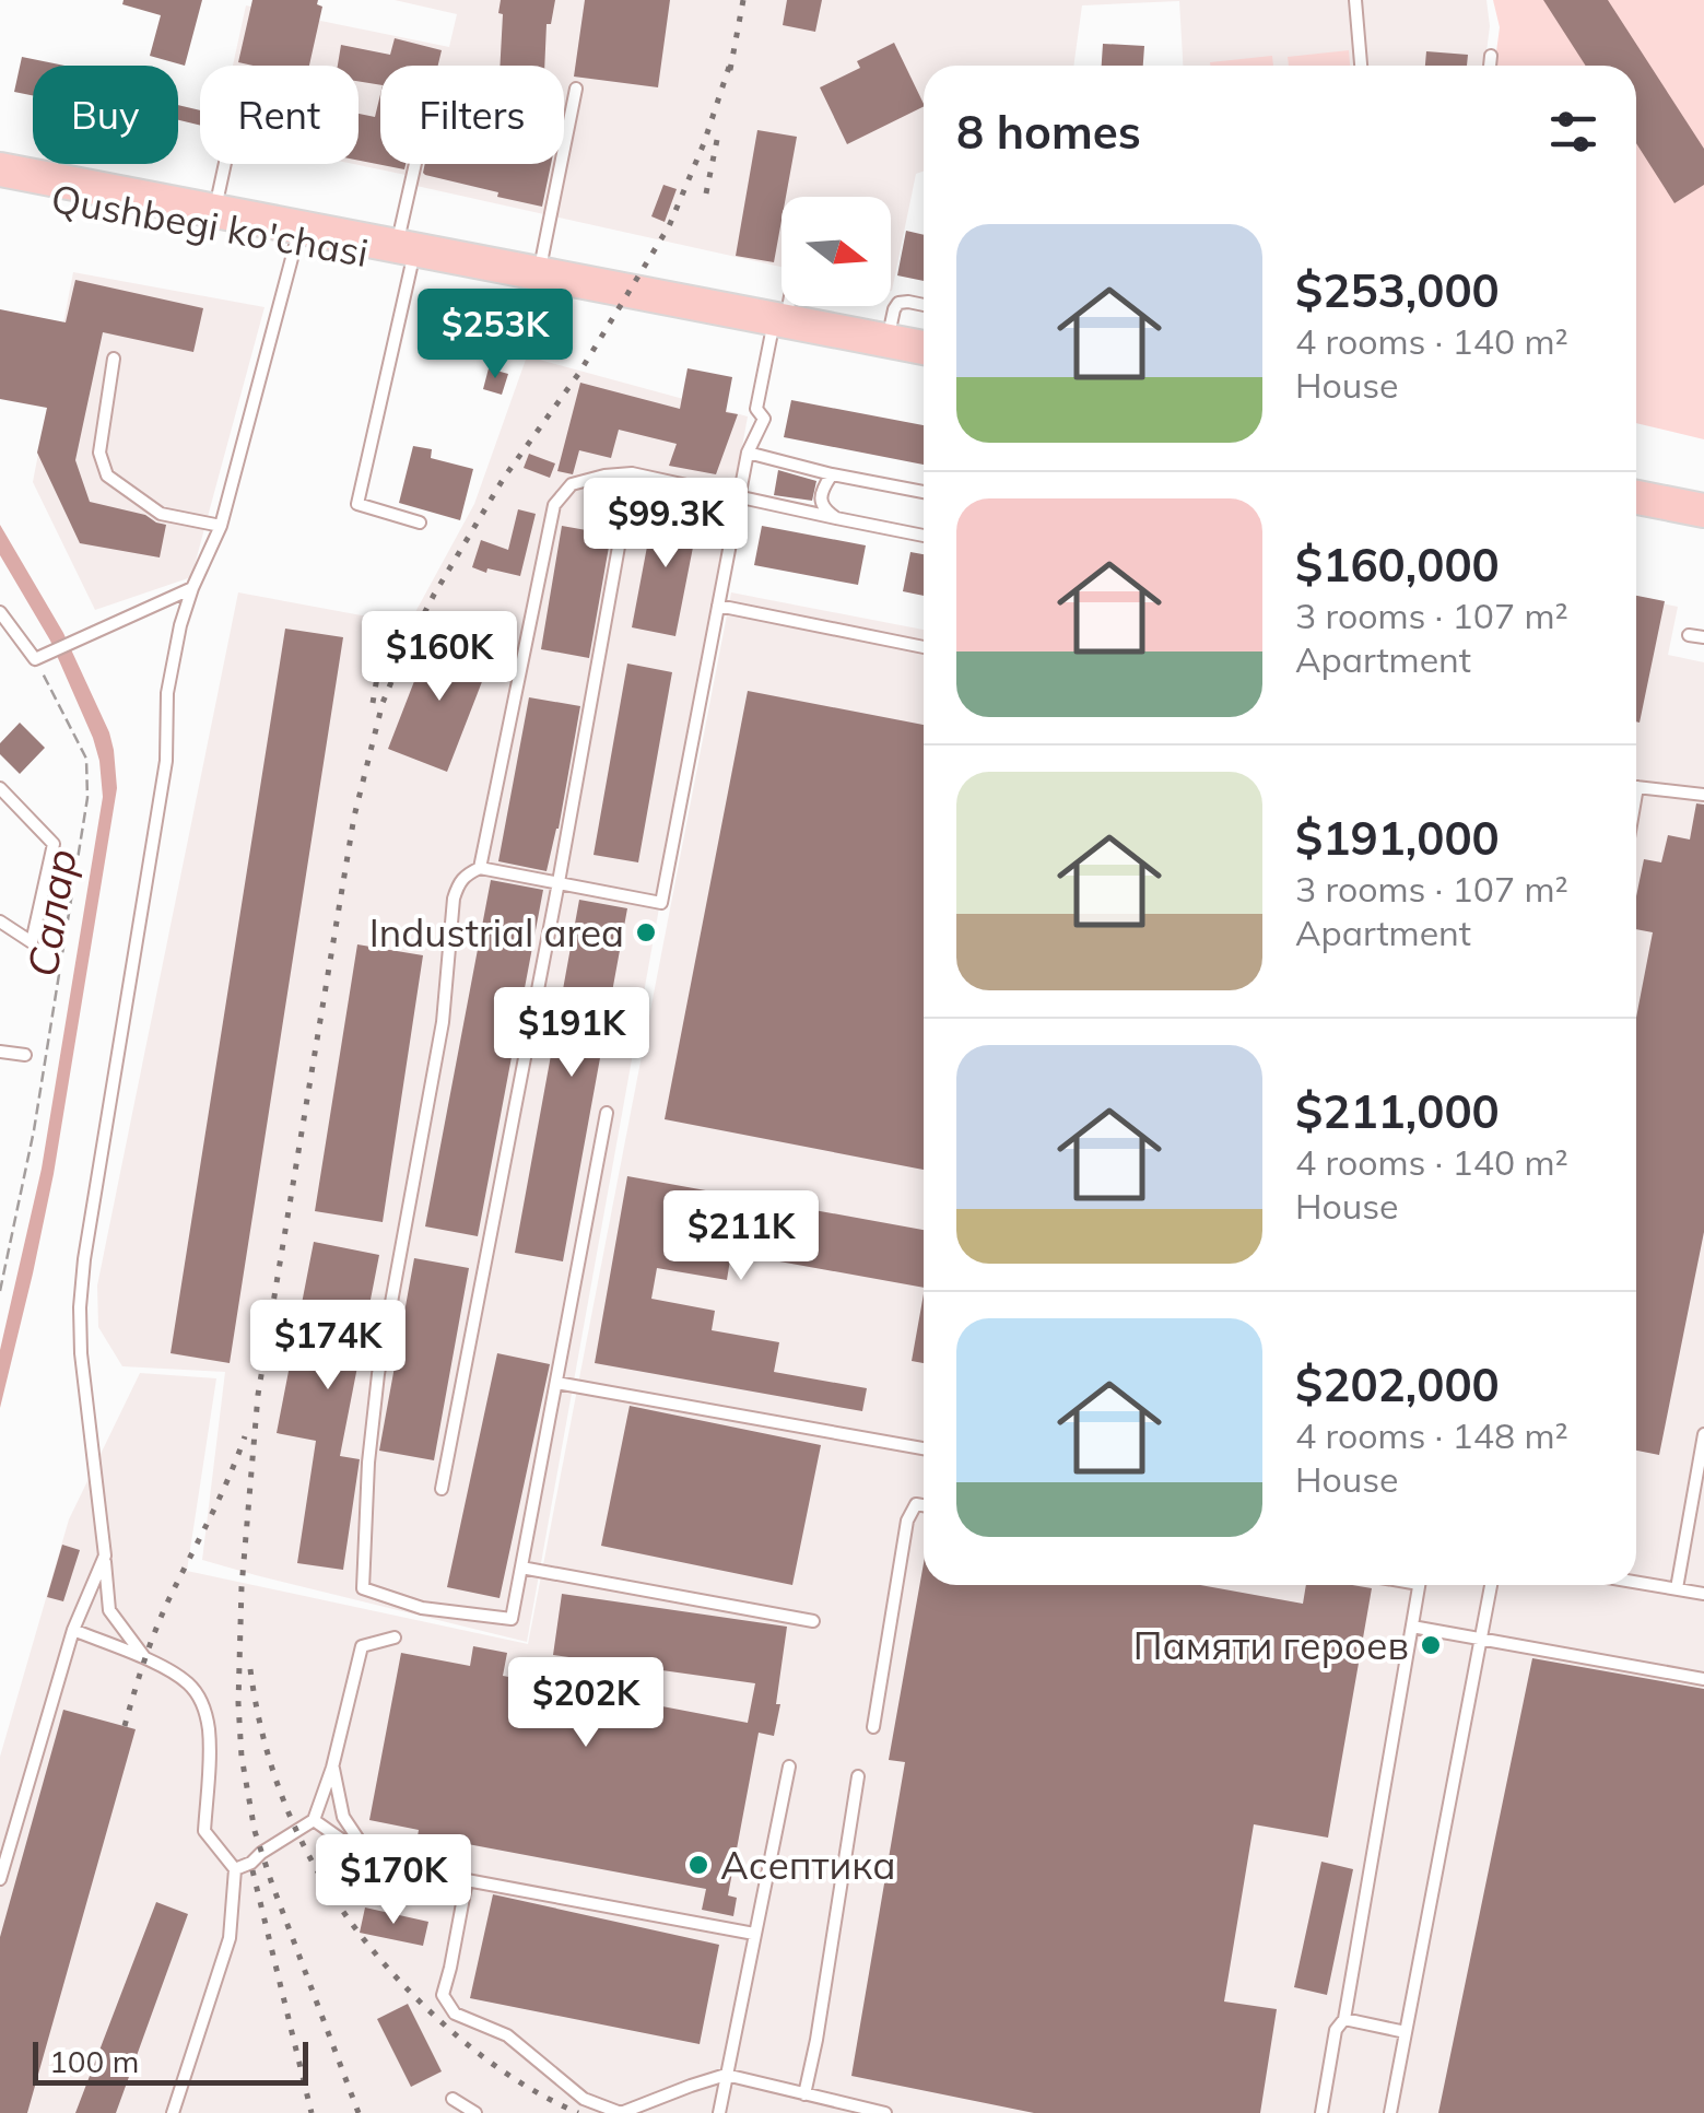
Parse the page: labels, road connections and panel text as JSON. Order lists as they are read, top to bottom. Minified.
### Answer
{"streets":{"main road":["Qushbegi ko'chasi"]},"water":["Салар"],"places":["Industrial area","Памяти героев","Асептика"],"scale_bar":"100 m","north":"right","page":{"chip":["Buy","Rent","Filters"],"heading":"8 homes","list":[{"name":"$253,000","note":"4 rooms · 140 m² · House"},{"name":"$160,000","note":"3 rooms · 107 m² · Apartment"},{"name":"$191,000","note":"3 rooms · 107 m² · Apartment"},{"name":"$211,000","note":"4 rooms · 140 m² · House"},{"name":"$202,000","note":"4 rooms · 148 m² · House"}],"price":["$253K","$99.3K","$160K","$191K","$211K","$174K","$202K","$170K"],"scale":"100 m"}}
